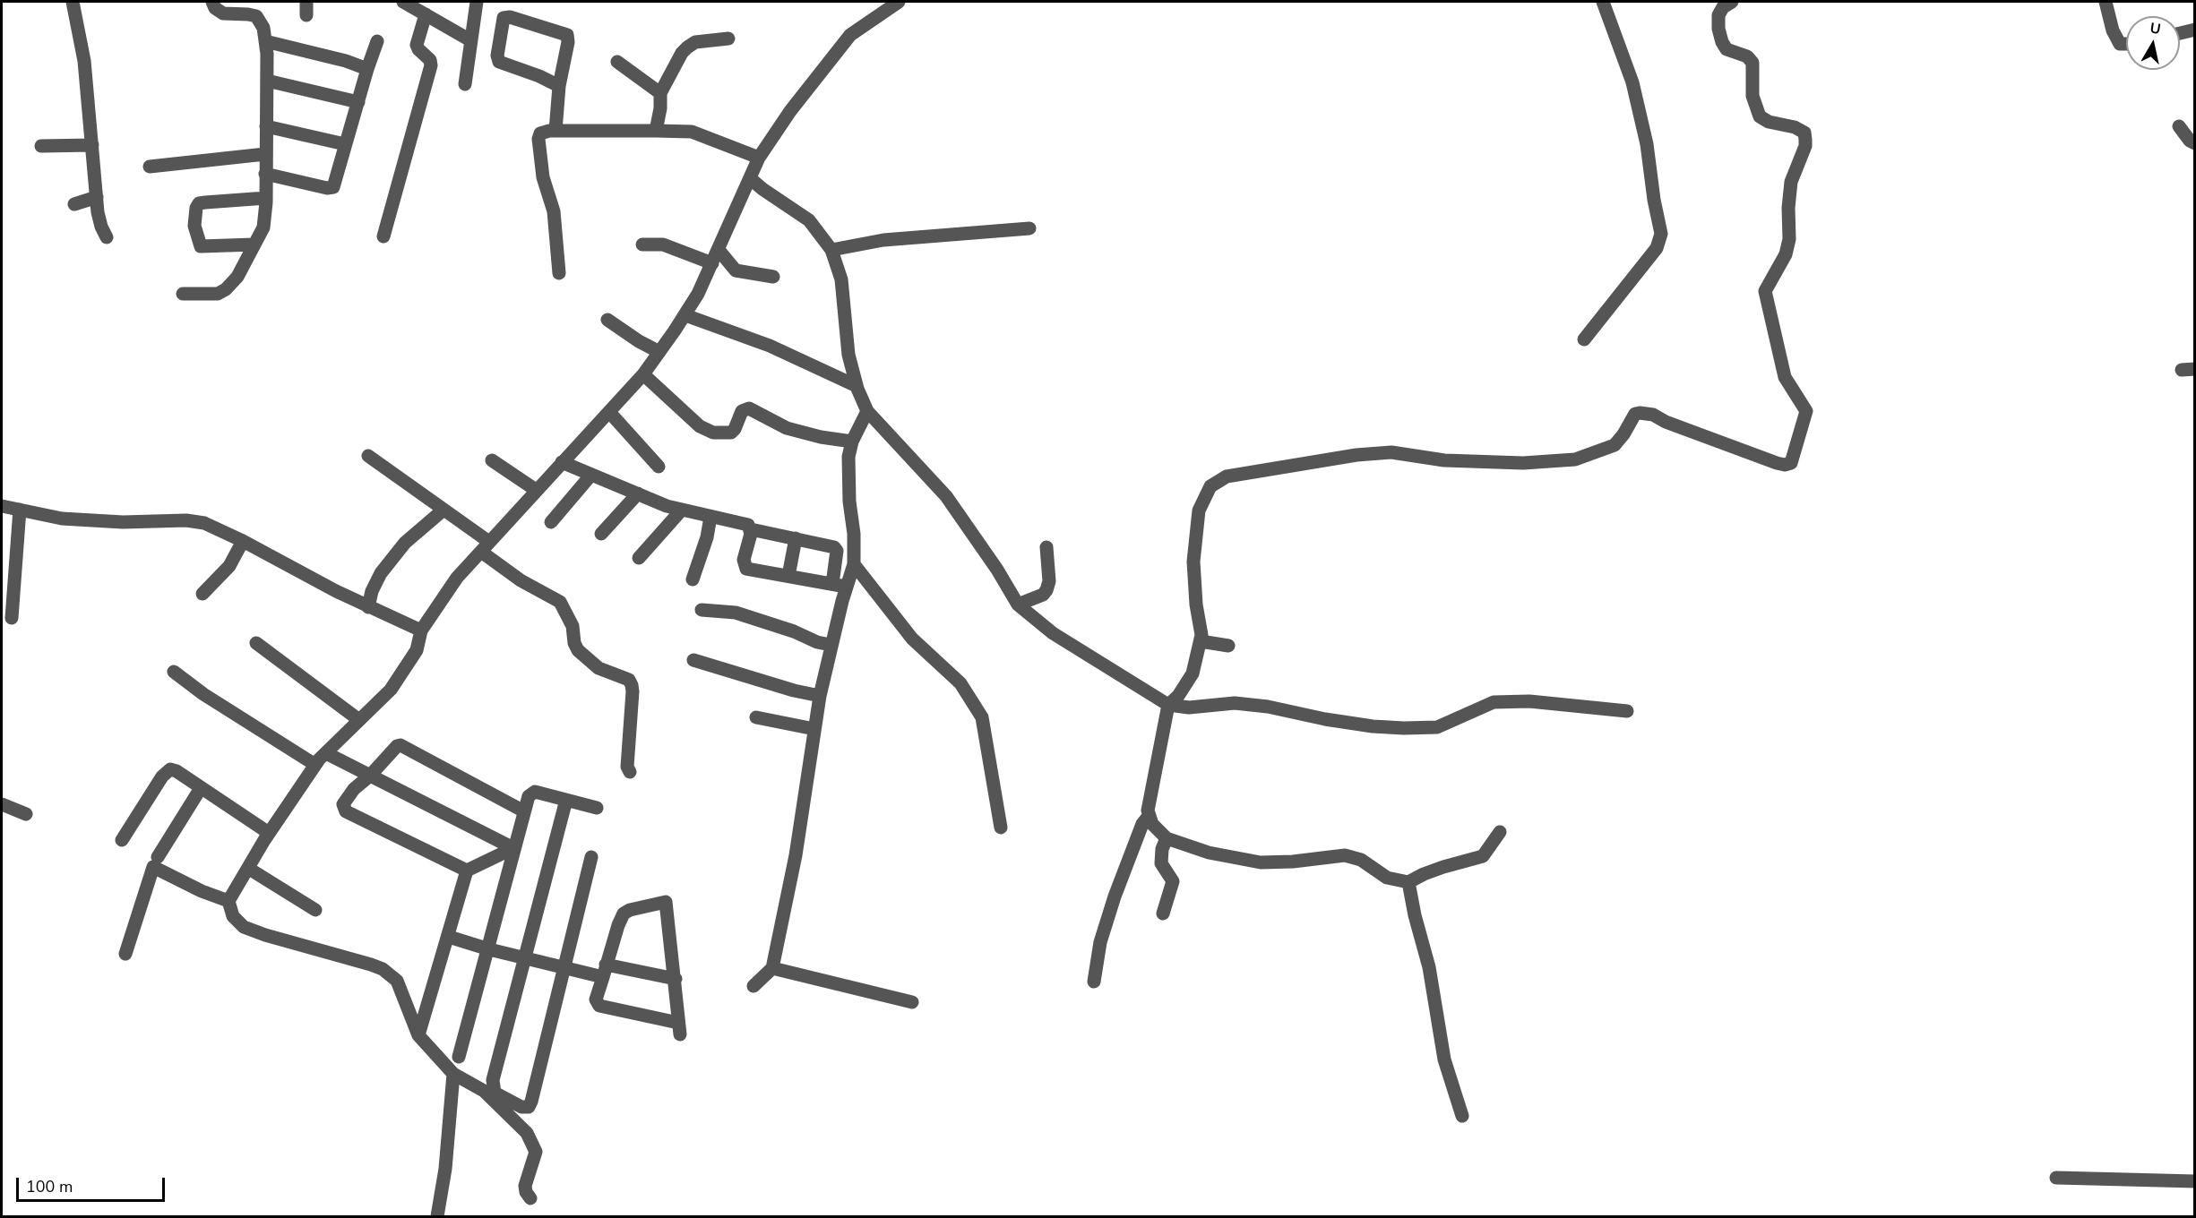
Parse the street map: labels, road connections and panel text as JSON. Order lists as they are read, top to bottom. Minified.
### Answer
{"scale_bar":"100 m","north":"top"}
